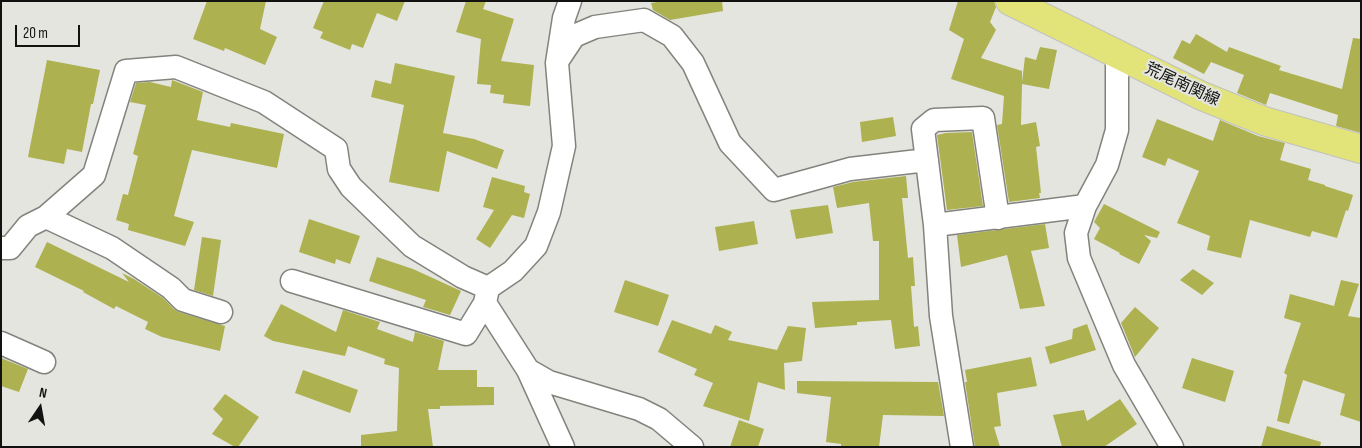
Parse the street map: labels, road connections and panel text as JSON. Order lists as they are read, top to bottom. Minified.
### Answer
{"streets":{"main road":["荒尾南関線"]},"scale_bar":"20 m","north":"top"}
